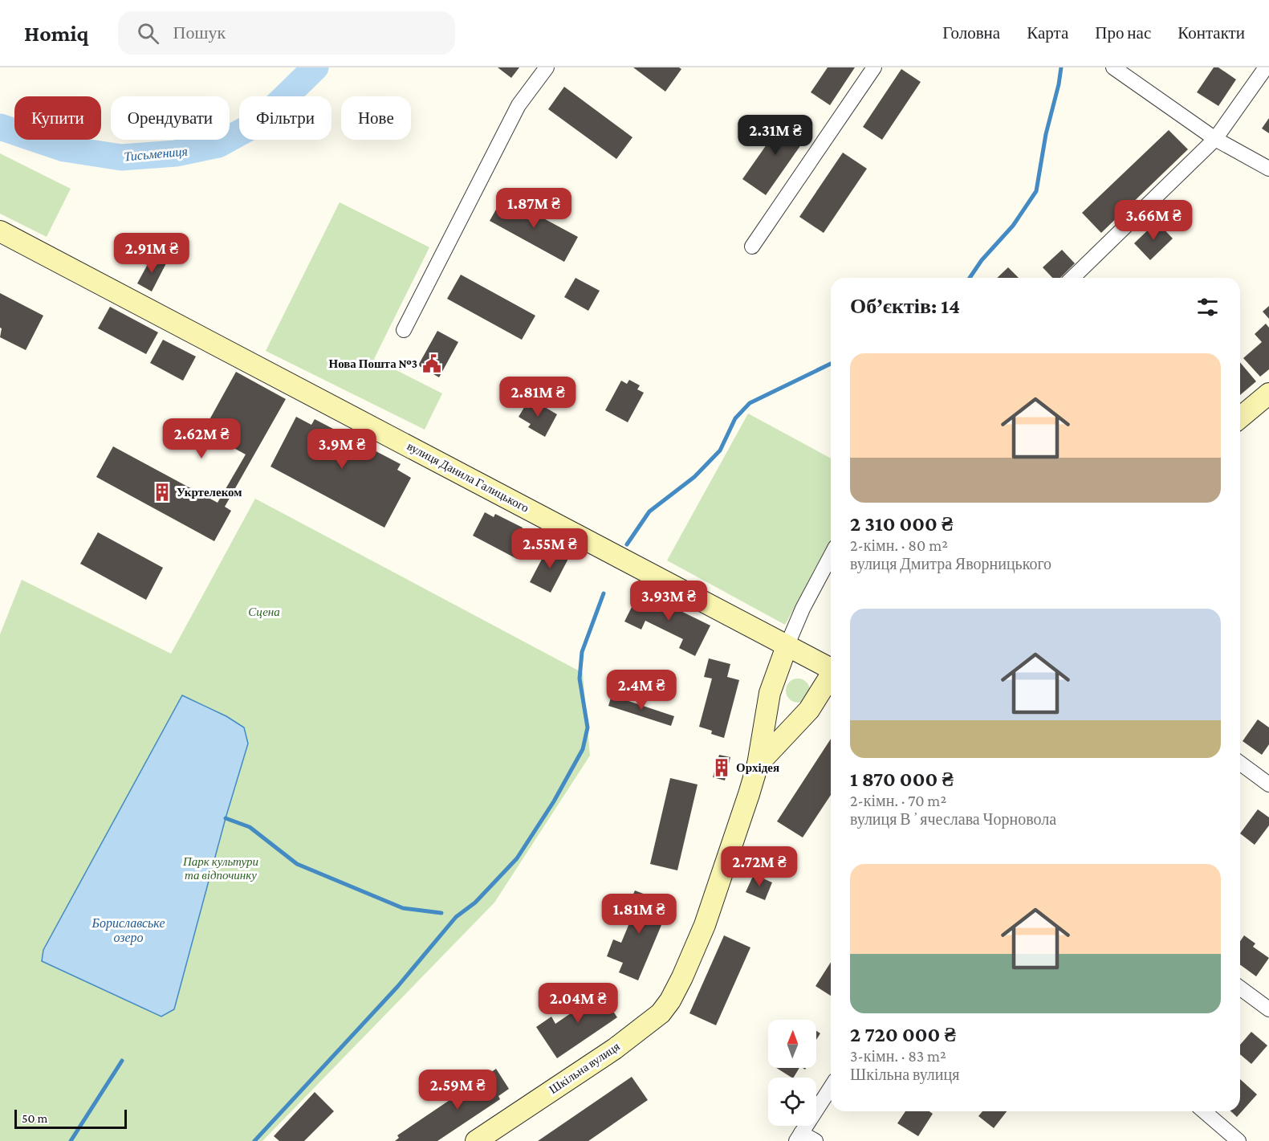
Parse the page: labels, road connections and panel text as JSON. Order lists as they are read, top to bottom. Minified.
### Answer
{"streets":{"main road":["вулиця Данила Галицького","Шкільна вулиця"]},"crossings":[["вулиця Данила Галицького","Шкільна вулиця"]],"water":["Тисьмениця","Бориславське озеро"],"parks":["Сцена","Парк культури та відпочинку"],"places":{"public building":["Нова Пошта №3"],"building":["Укртелеком","Орхідея"]},"scale_bar":"50 m","north":"top","page":{"header":"Homiq","search":"Пошук","nav":["Головна","Карта","Про нас","Контакти"],"chip":["Купити","Орендувати","Фільтри","Нове"],"price":["2.31M ₴","1.87M ₴","3.66M ₴","2.91M ₴","2.81M ₴","2.62M ₴","3.9M ₴","2.55M ₴","3.93M ₴","2.4M ₴","2.72M ₴","1.81M ₴","2.04M ₴","2.59M ₴"],"heading":"Об’єктів: 14","list":[{"name":"2 310 000 ₴","note":"2-кімн. · 80 m² · вулиця Дмитра Яворницького"},{"name":"1 870 000 ₴","note":"2-кімн. · 70 m² · вулиця Вʼячеслава Чорновола"},{"name":"2 720 000 ₴","note":"3-кімн. · 83 m² · Шкільна вулиця"}],"scale":"50 m"}}
